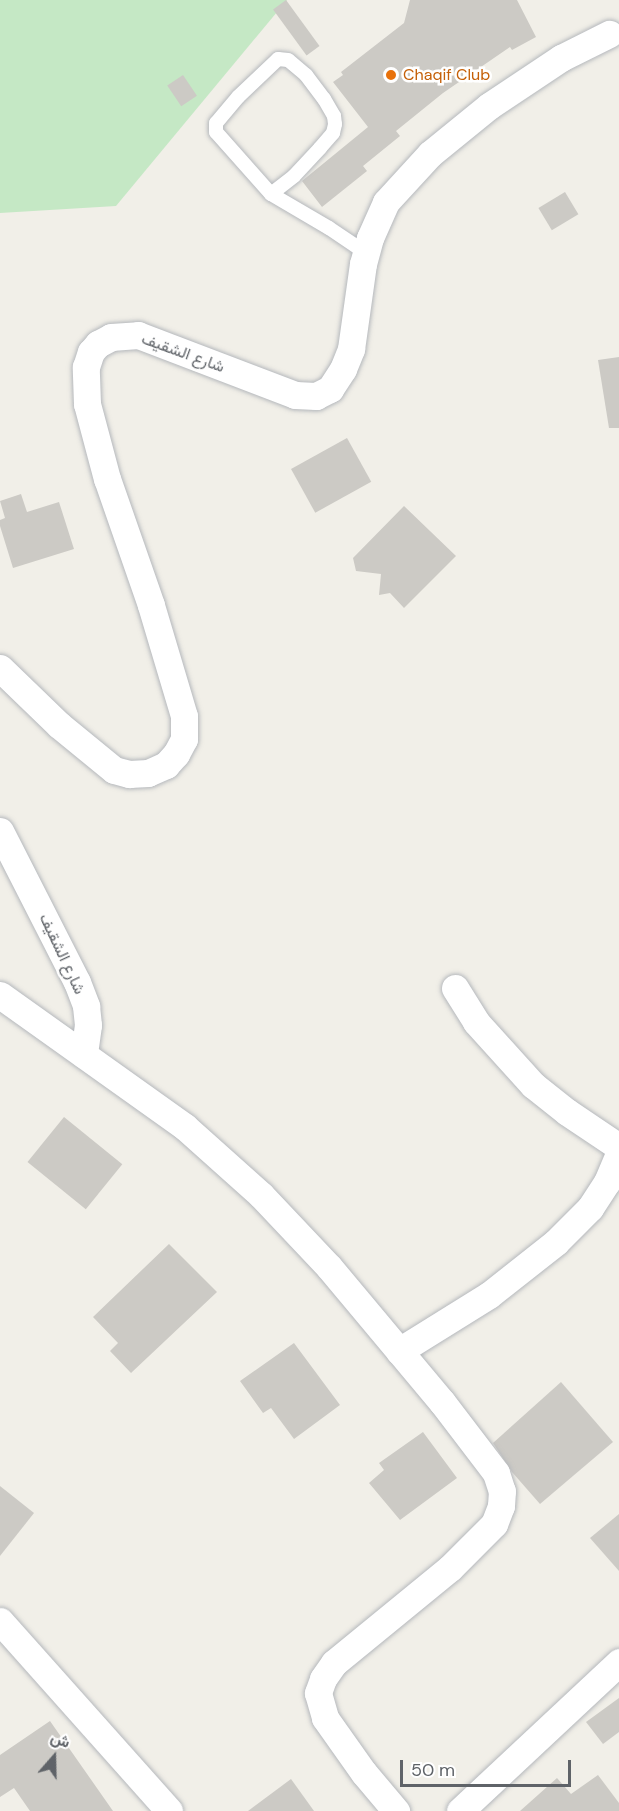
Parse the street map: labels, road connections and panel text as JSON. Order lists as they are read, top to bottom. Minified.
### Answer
{"streets":{"street":["شارع الشقيف"]},"places":["Chaqif Club"],"scale_bar":"50 m","north":"top"}
